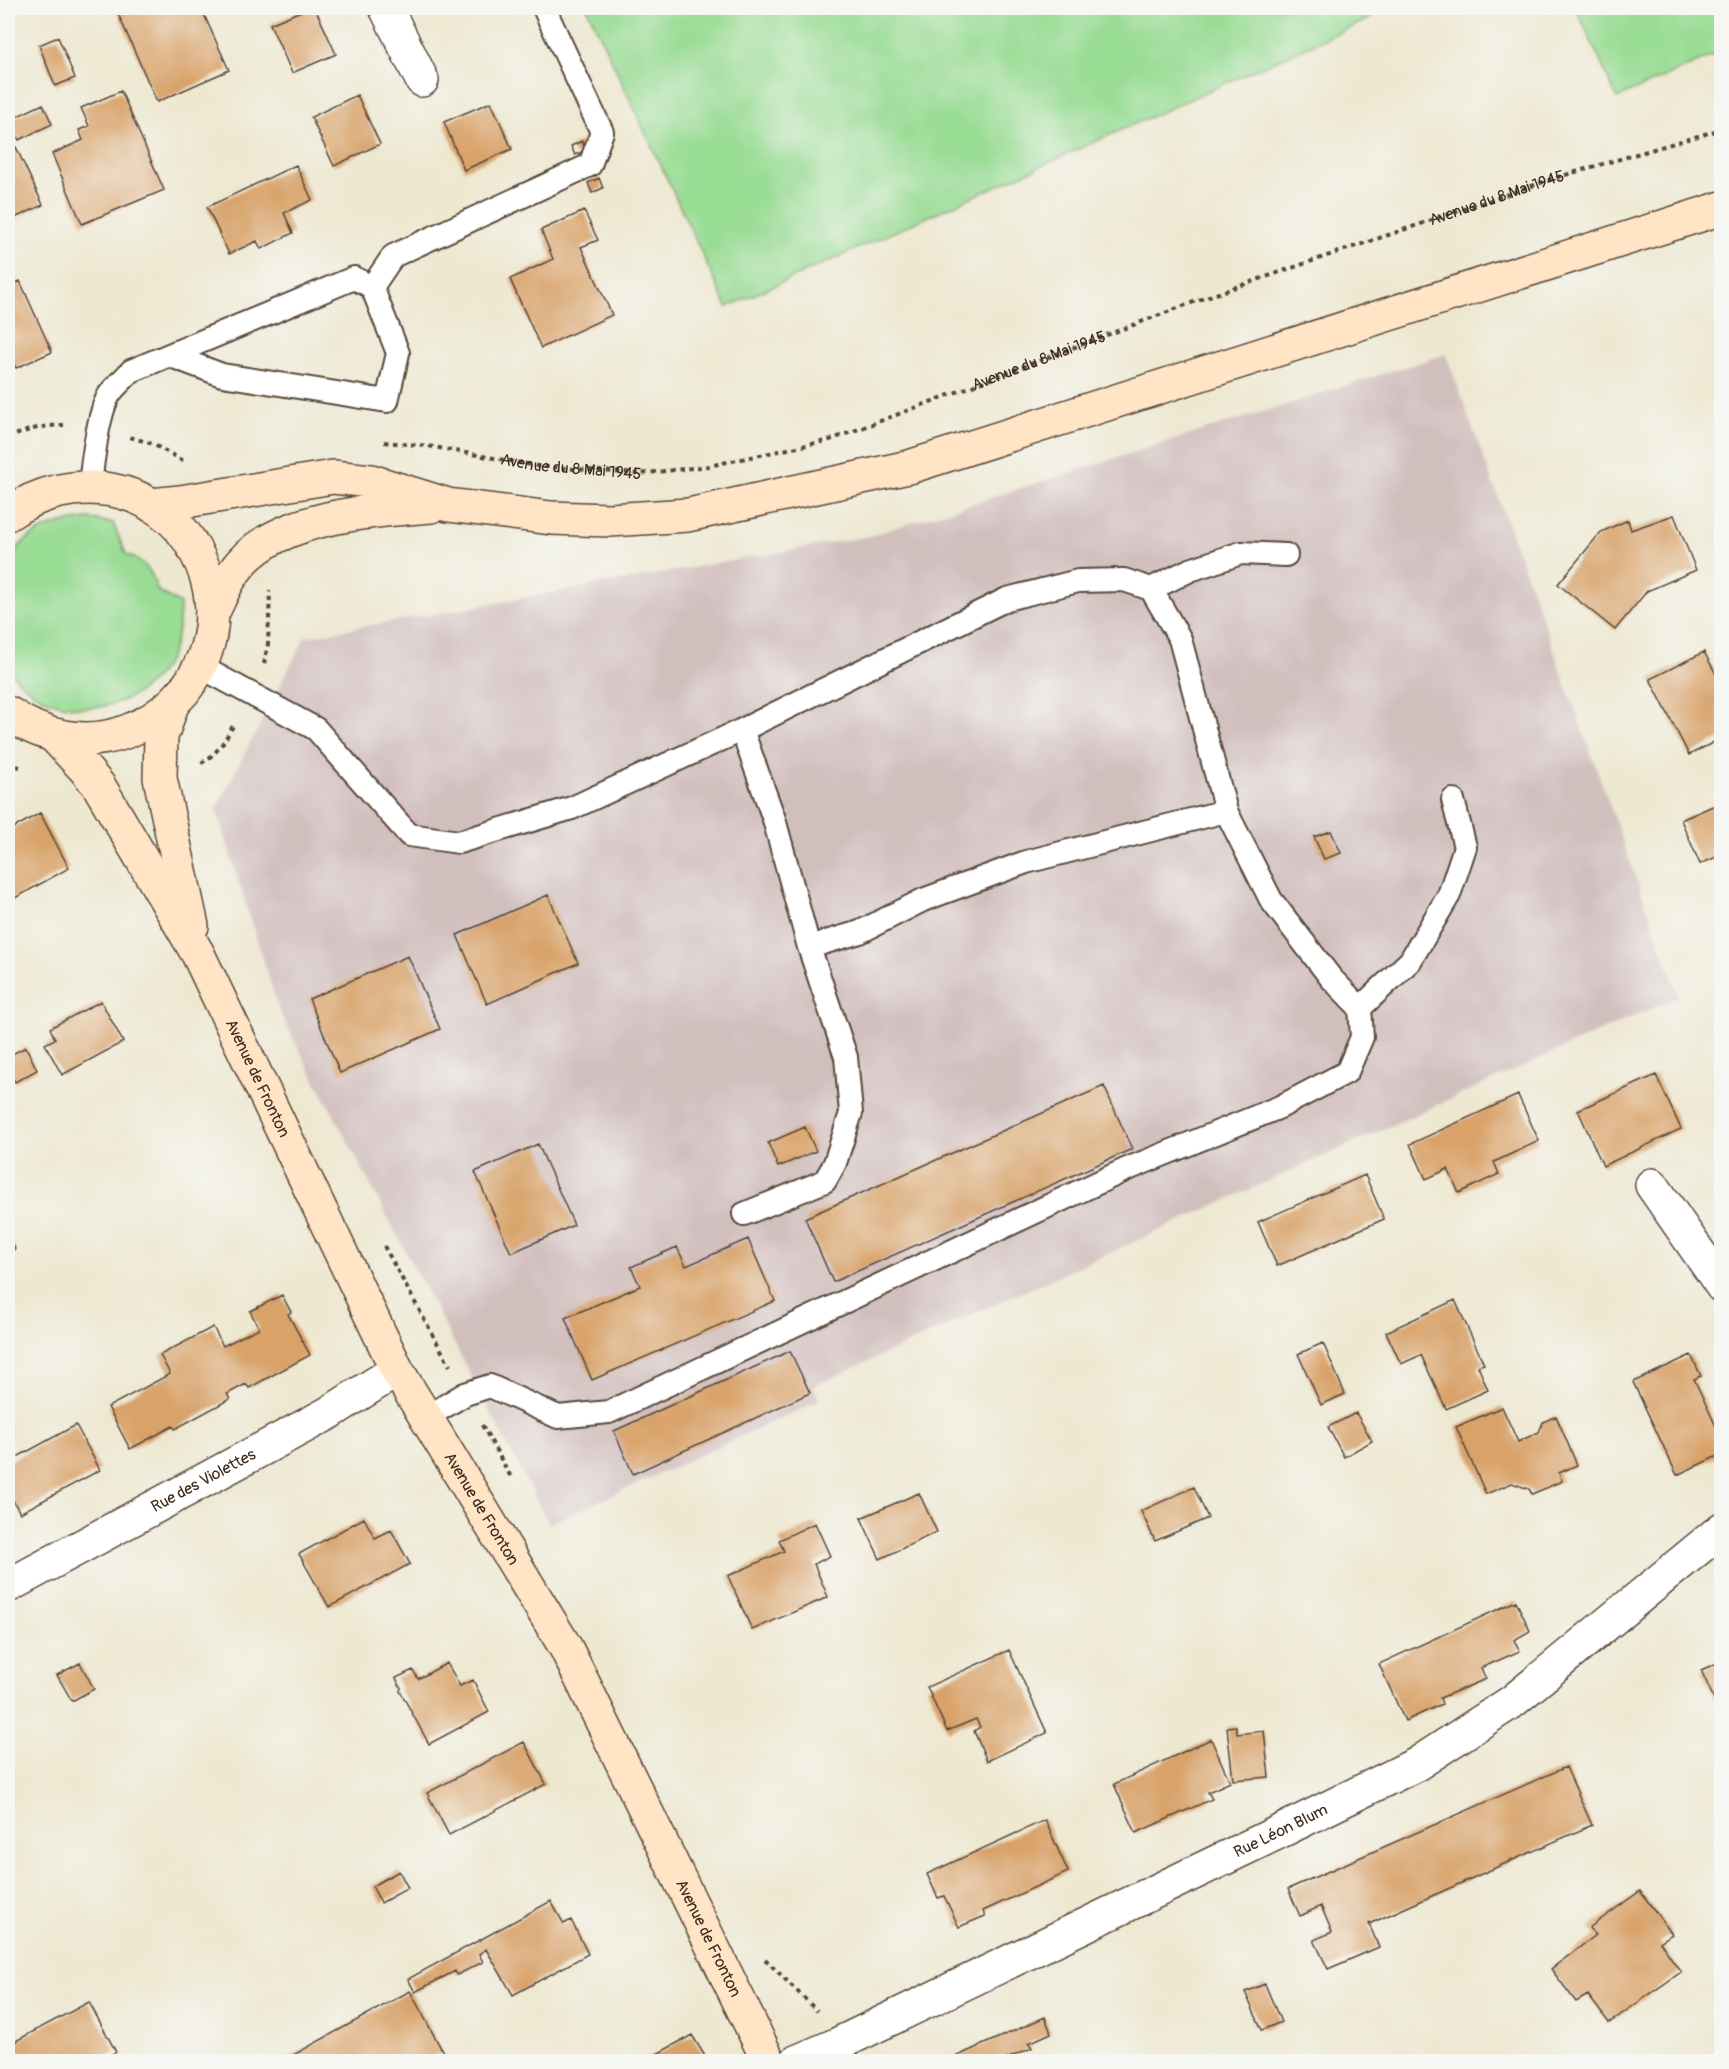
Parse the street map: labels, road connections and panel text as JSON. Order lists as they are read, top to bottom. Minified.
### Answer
{"streets":{"main road":["Avenue de Fronton"],"street":["Rue des Violettes","Rue Léon Blum"],"path":["Avenue du 8 Mai 1945"]},"crossings":[["Avenue de Fronton","Rue des Violettes"]]}
